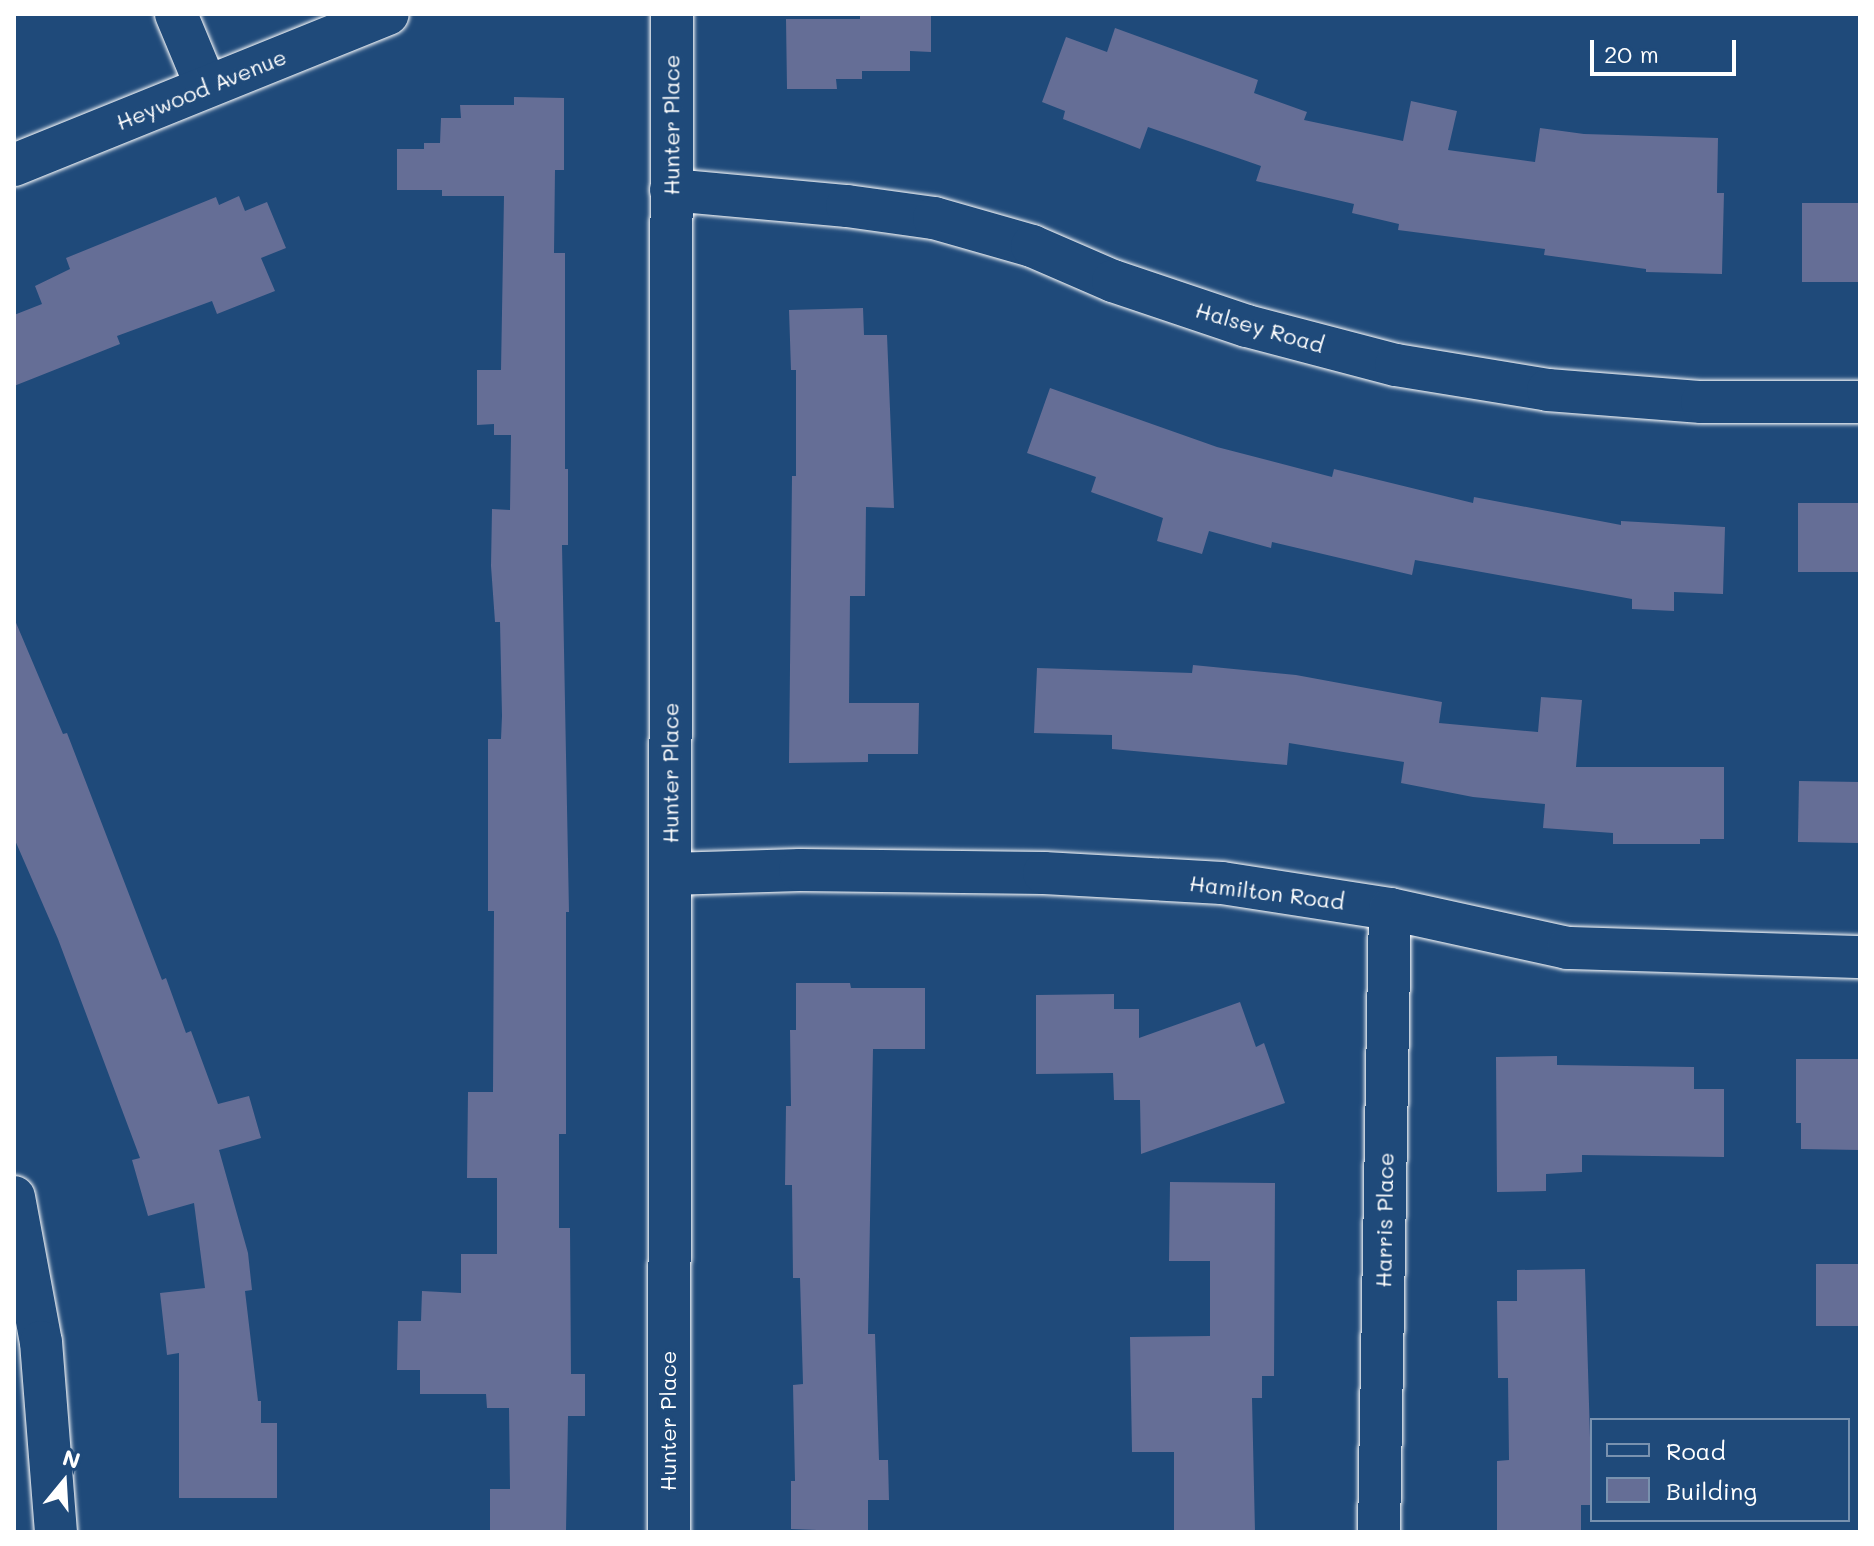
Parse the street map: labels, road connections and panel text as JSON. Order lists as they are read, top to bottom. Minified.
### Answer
{"streets":{"street":["Heywood Avenue","Hunter Place","Halsey Road","Hamilton Road","Harris Place"]},"crossings":[["Hunter Place","Halsey Road"],["Hunter Place","Hamilton Road"],["Hamilton Road","Harris Place"]],"legend":["Road","Building"],"scale_bar":"20 m","north":"top"}
